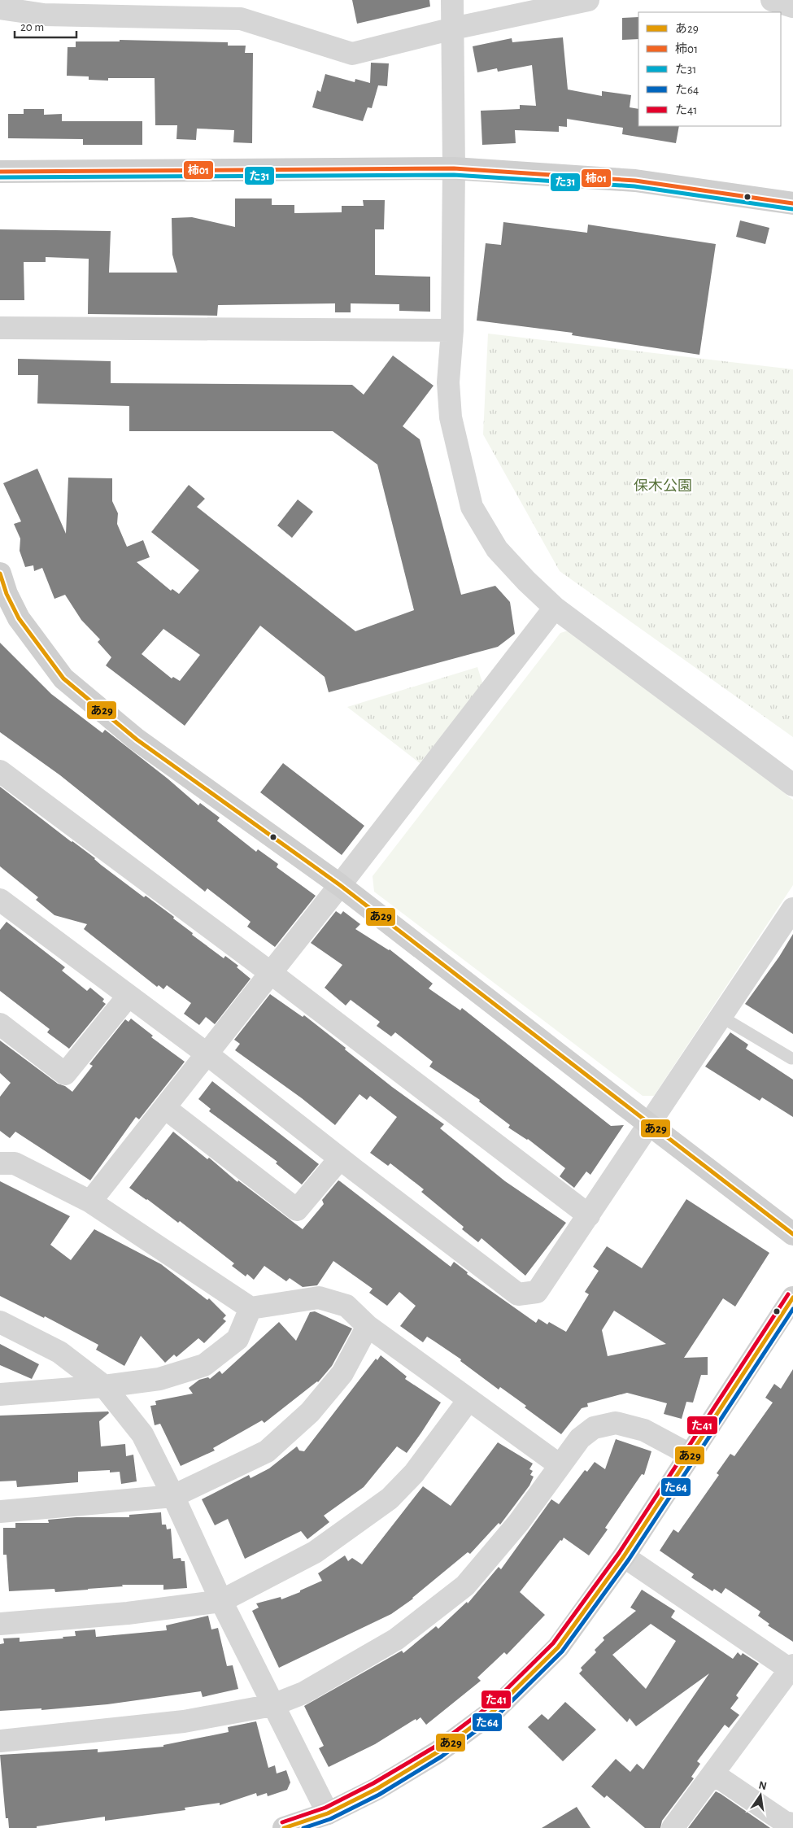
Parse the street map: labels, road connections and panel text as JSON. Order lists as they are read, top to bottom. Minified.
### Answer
{"parks":["保木公園"],"lines":["transit line 柿01","transit line た31","transit line あ29","transit line た41","transit line た64"],"legend":["あ29","柿01","た31","た64","た41"],"scale_bar":"20 m","north":"top"}
